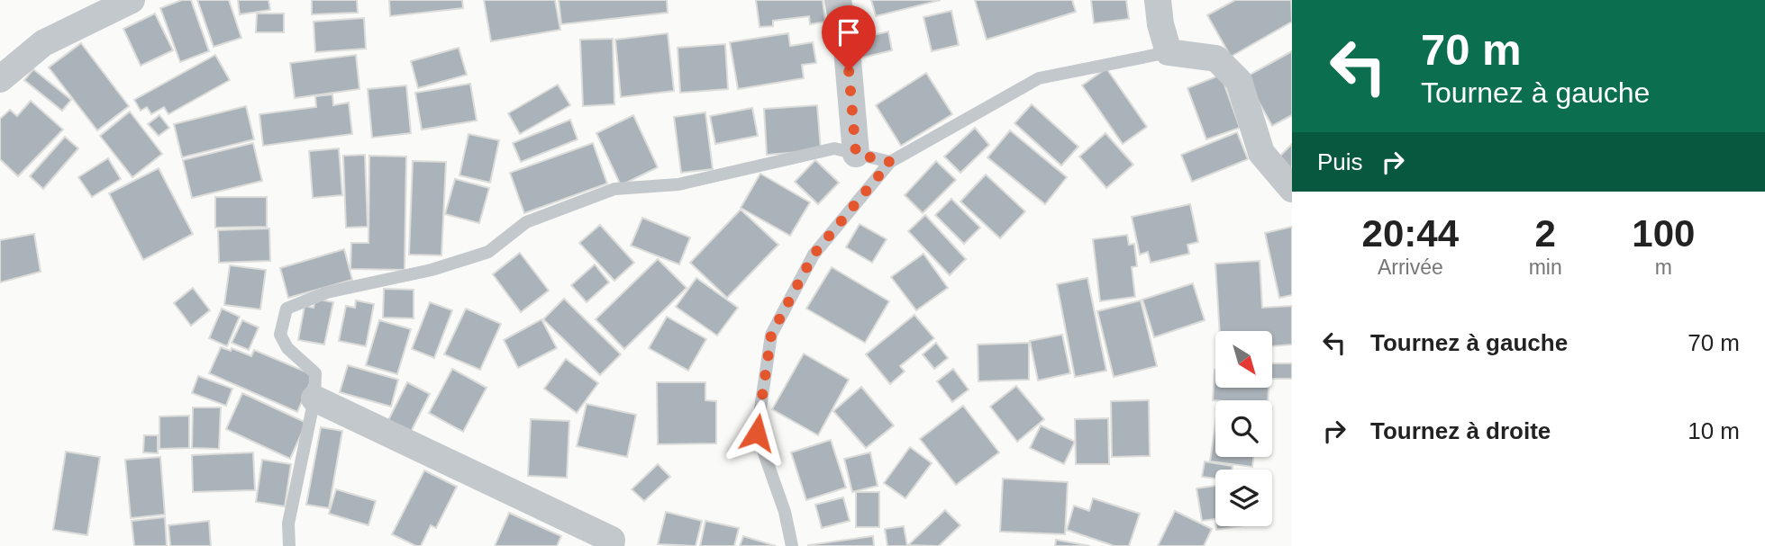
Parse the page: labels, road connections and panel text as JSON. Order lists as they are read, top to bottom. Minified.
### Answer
{"north":"bottom right","page":{"turn":["70 m","Tournez à gauche"],"then":"Puis","eta":["20:44","Arrivée","2","min","100","m"],"list":[{"name":"Tournez à gauche","value":"70 m"},{"name":"Tournez à droite","value":"10 m"}]}}
